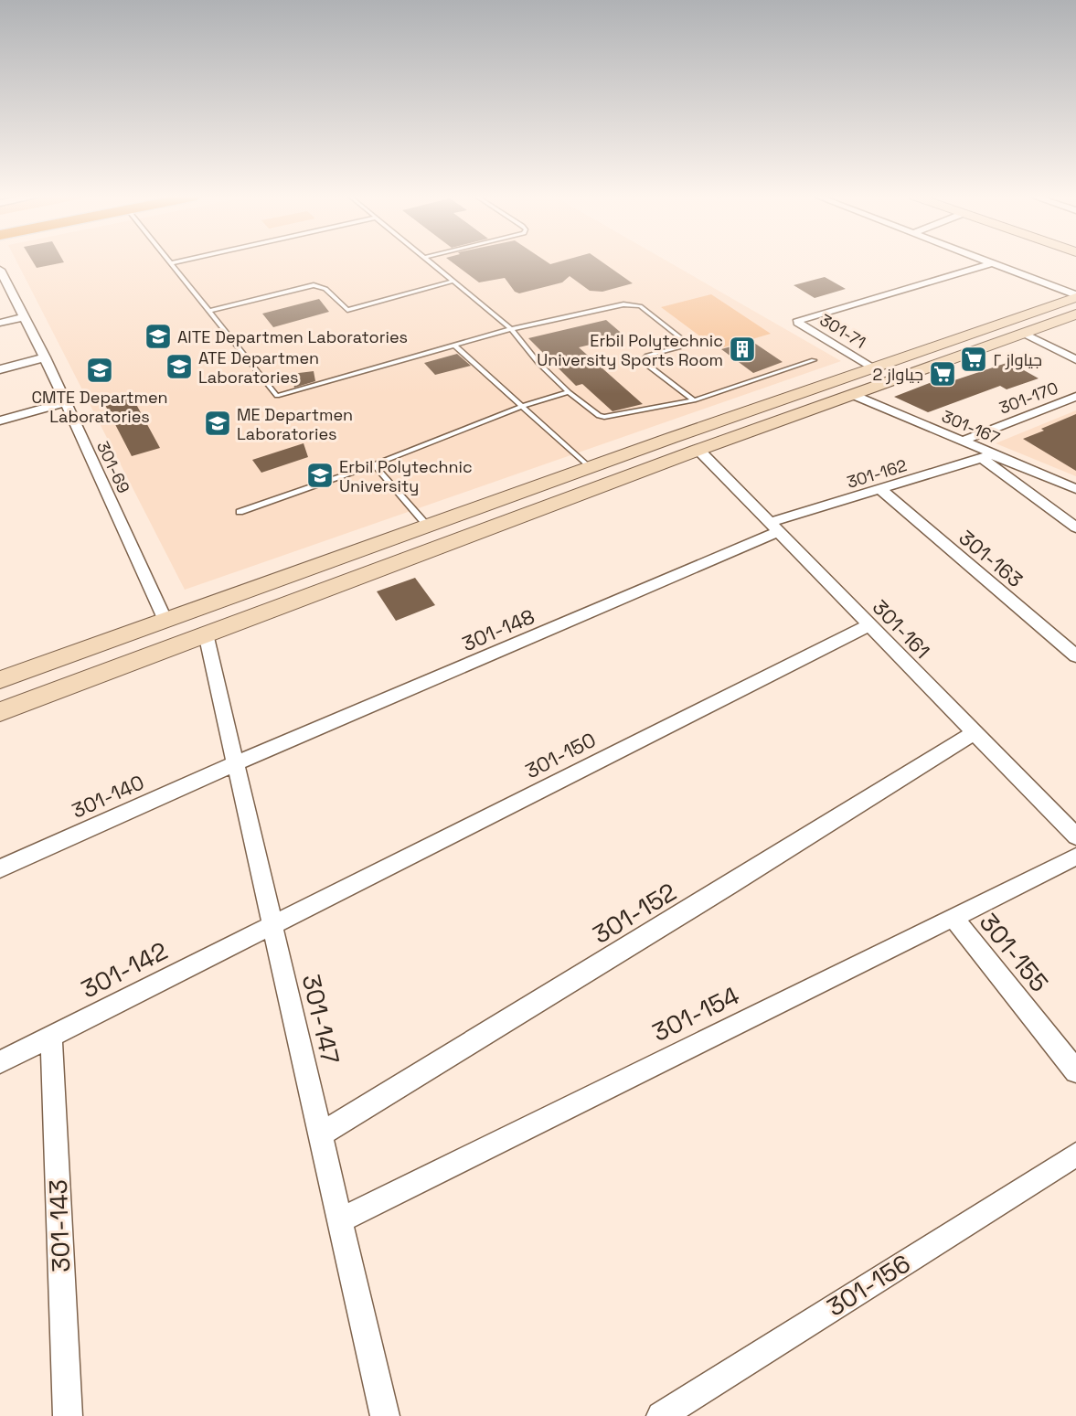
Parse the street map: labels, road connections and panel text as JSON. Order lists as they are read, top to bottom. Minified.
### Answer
{"streets":{"street":["301-71","301-170","301-167","301-69","301-162","301-163","301-161","301-148","301-150","301-140","301-152","301-155","301-142","301-154","301-147","301-143","301-156"]},"crossings":[["301-170","301-167"],["301-167","301-162"],["301-162","301-163"],["301-162","301-161"],["301-162","301-148"],["301-161","301-148"],["301-161","301-150"],["301-161","301-152"],["301-148","301-140"],["301-148","301-147"],["301-150","301-142"],["301-150","301-147"],["301-140","301-147"],["301-152","301-147"],["301-155","301-154"],["301-142","301-147"],["301-142","301-143"],["301-154","301-147"]],"places":{"school or university":["AITE Departmen Laboratories","ATE Departmen Laboratories","CMTE Departmen Laboratories","ME Departmen Laboratories","Erbil Polytechnic University"],"building":["Erbil Polytechnic University Sports Room"],"supermarket":["جیاواز ٢","جیاواز 2"]}}
